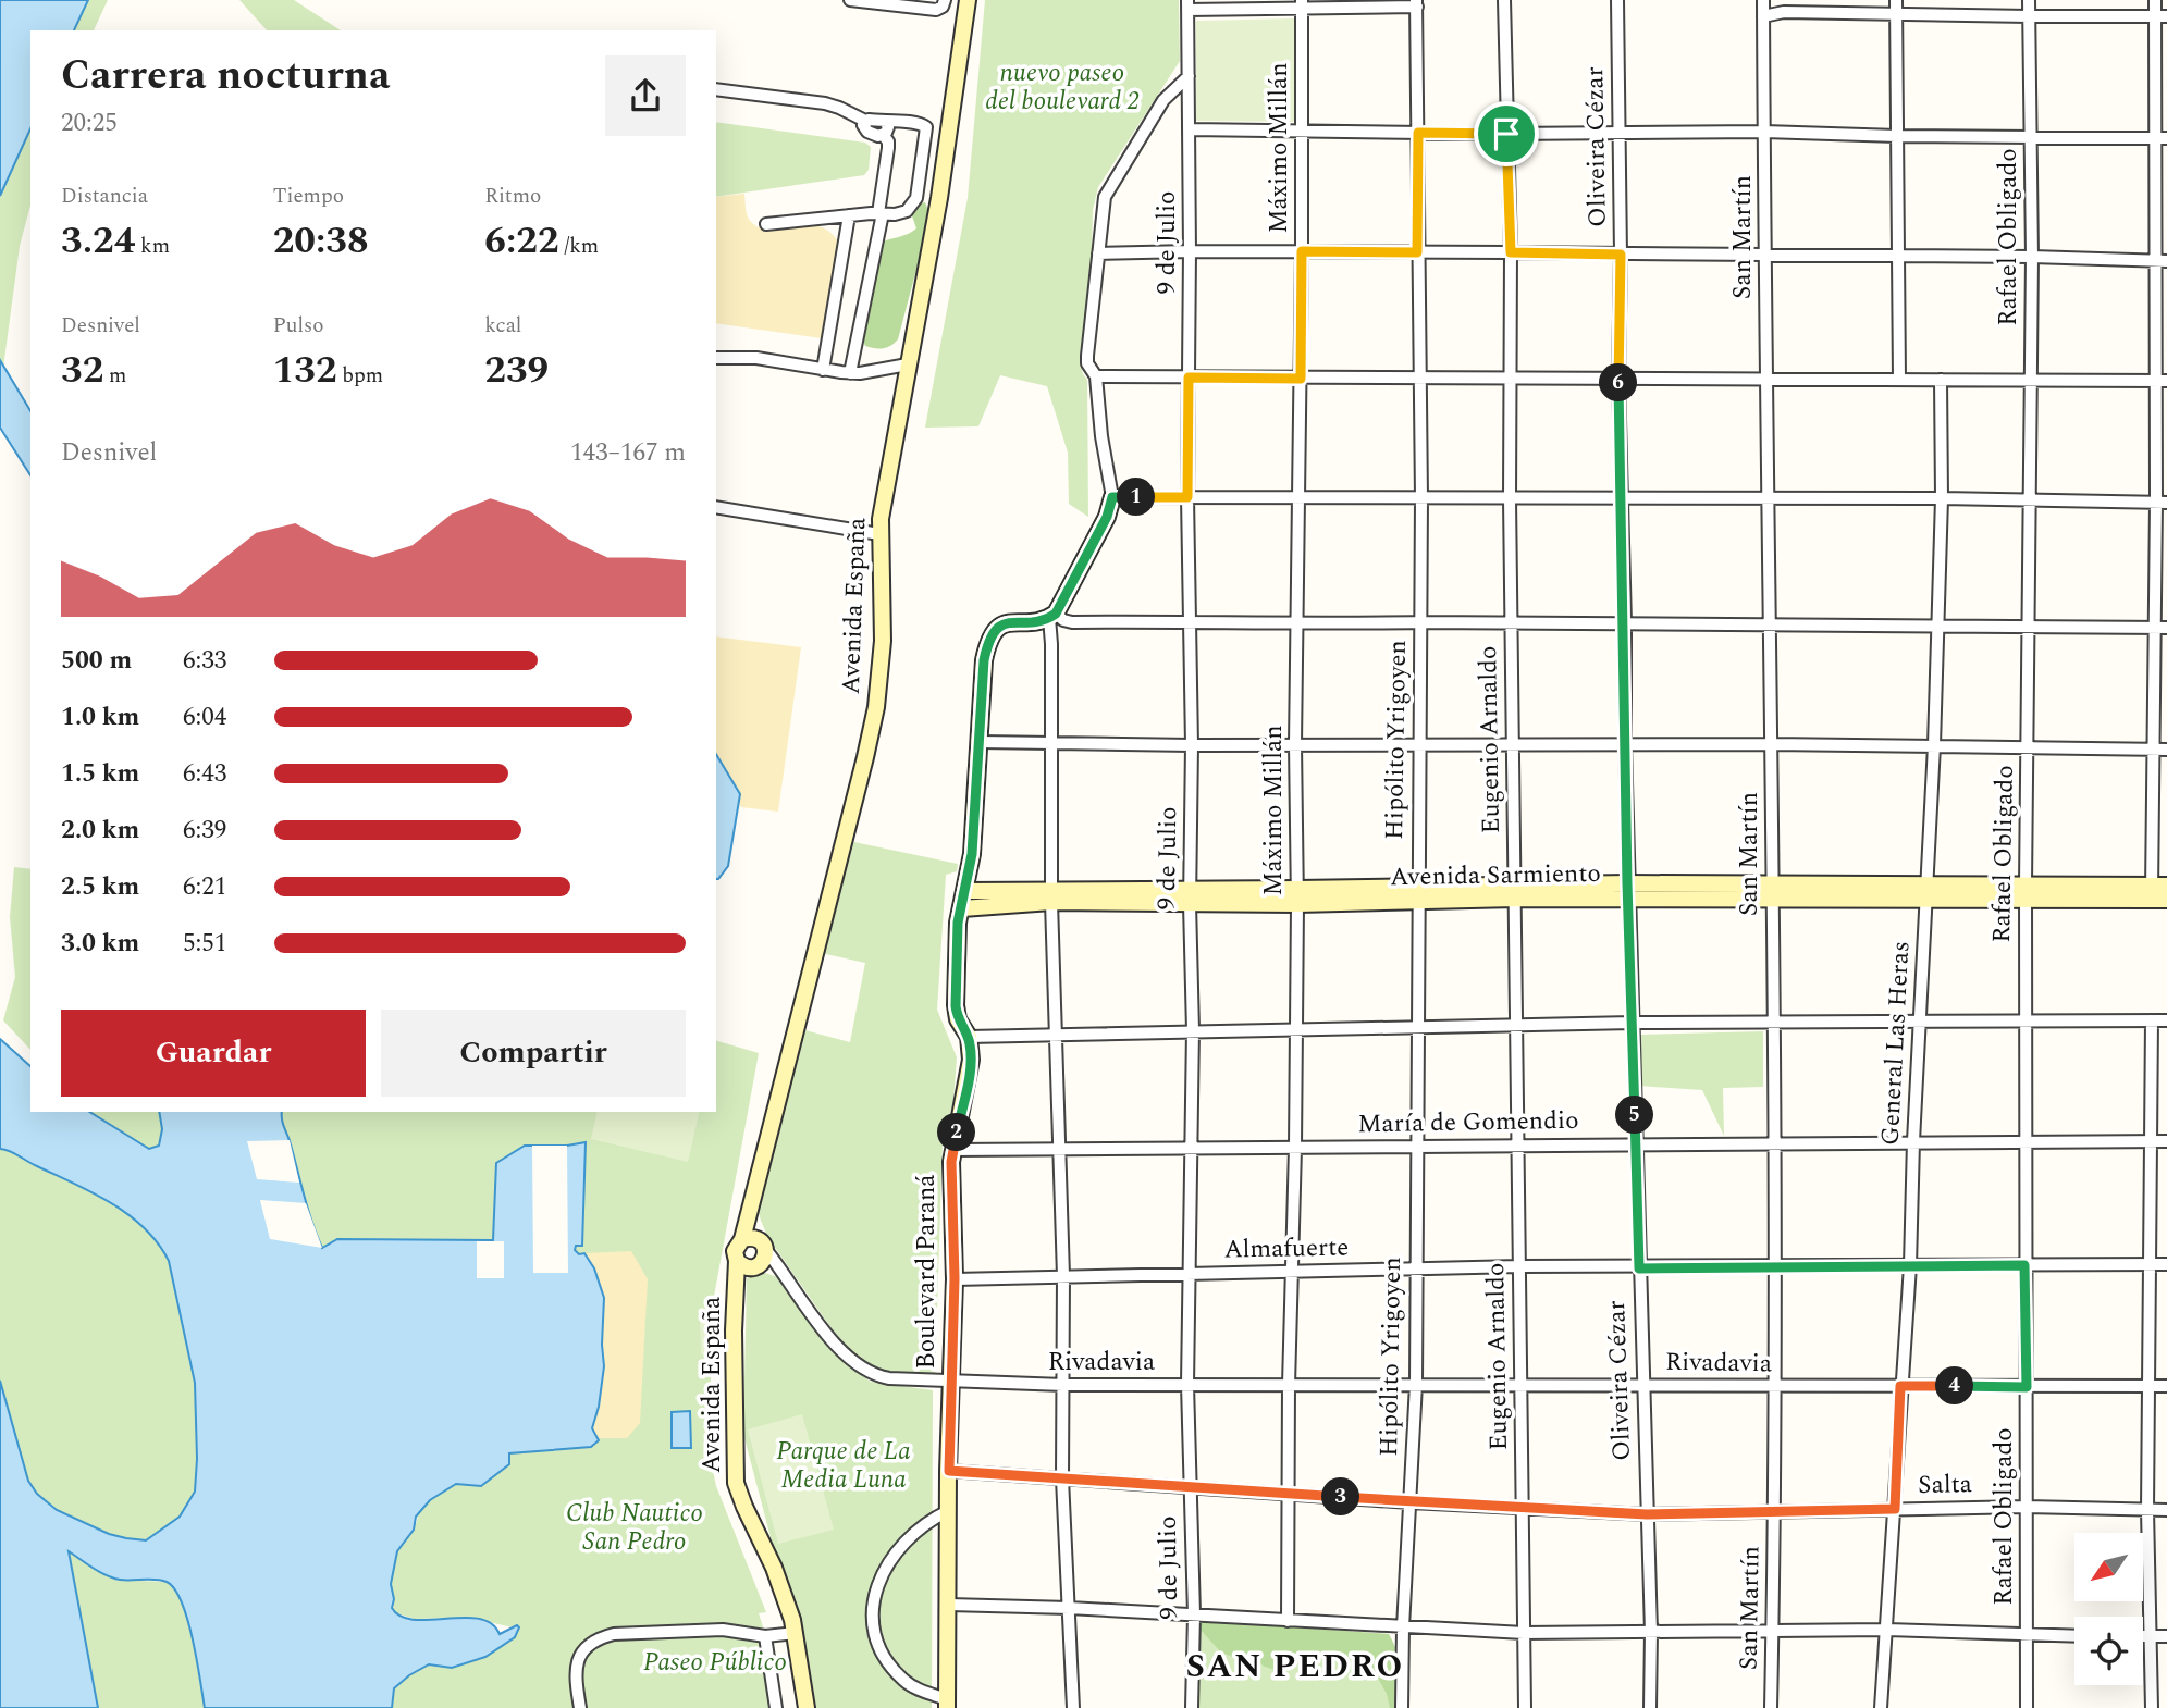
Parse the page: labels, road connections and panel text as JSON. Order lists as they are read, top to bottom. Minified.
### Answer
{"streets":{"main road":["Avenida España","Avenida Sarmiento","Boulevard Paraná"],"street":["Oliveira Cézar","Máximo Millán","San Martín","Rafael Obligado","9 de Julio","Hipólito Yrigoyen","Eugenio Arnaldo","General Las Heras","María de Gomendio","Almafuerte","Rivadavia","Salta"]},"crossings":[["Oliveira Cézar","Avenida Sarmiento"],["Oliveira Cézar","María de Gomendio"],["Oliveira Cézar","Almafuerte"],["Oliveira Cézar","Rivadavia"],["Oliveira Cézar","Salta"],["Máximo Millán","Avenida Sarmiento"],["Máximo Millán","María de Gomendio"],["Máximo Millán","Almafuerte"],["Máximo Millán","Rivadavia"],["Máximo Millán","Salta"],["San Martín","Avenida Sarmiento"],["San Martín","María de Gomendio"],["San Martín","Almafuerte"],["San Martín","Rivadavia"],["San Martín","Salta"],["Rafael Obligado","Avenida Sarmiento"],["Rafael Obligado","María de Gomendio"],["Rafael Obligado","Almafuerte"],["Rafael Obligado","Rivadavia"],["Rafael Obligado","Salta"],["9 de Julio","Avenida Sarmiento"],["9 de Julio","María de Gomendio"],["9 de Julio","Almafuerte"],["9 de Julio","Rivadavia"],["9 de Julio","Salta"],["Hipólito Yrigoyen","Avenida Sarmiento"],["Hipólito Yrigoyen","María de Gomendio"],["Hipólito Yrigoyen","Almafuerte"],["Hipólito Yrigoyen","Rivadavia"],["Hipólito Yrigoyen","Salta"],["Eugenio Arnaldo","Avenida Sarmiento"],["Eugenio Arnaldo","María de Gomendio"],["Eugenio Arnaldo","Almafuerte"],["Eugenio Arnaldo","Rivadavia"],["Eugenio Arnaldo","Salta"],["Avenida Sarmiento","General Las Heras"],["Avenida Sarmiento","Boulevard Paraná"],["General Las Heras","María de Gomendio"],["General Las Heras","Almafuerte"],["General Las Heras","Rivadavia"],["General Las Heras","Salta"],["María de Gomendio","Boulevard Paraná"],["Almafuerte","Boulevard Paraná"],["Boulevard Paraná","Rivadavia"],["Boulevard Paraná","Salta"]],"districts":["SAN PEDRO"],"parks":["nuevo paseo del boulevard 2","Parque de La Media Luna","Club Nautico San Pedro","Paseo Público"],"north":"bottom left","page":{"heading":["Carrera nocturna","20:25"],"stats":[["Distancia","3.24 km"],["Tiempo","20:38"],["Ritmo","6:22 /km"],["Desnivel","32 m"],["Pulso","132 bpm"],["kcal","239"]],"pins":["6","1","5","2","4","3"],"chart":["Desnivel","143–167 m"],"list":[{"name":"500 m","note":"6:33"},{"name":"1.0 km","note":"6:04"},{"name":"1.5 km","note":"6:43"},{"name":"2.0 km","note":"6:39"},{"name":"2.5 km","note":"6:21"},{"name":"3.0 km","note":"5:51"}],"buttons":["Guardar","Compartir"]}}
